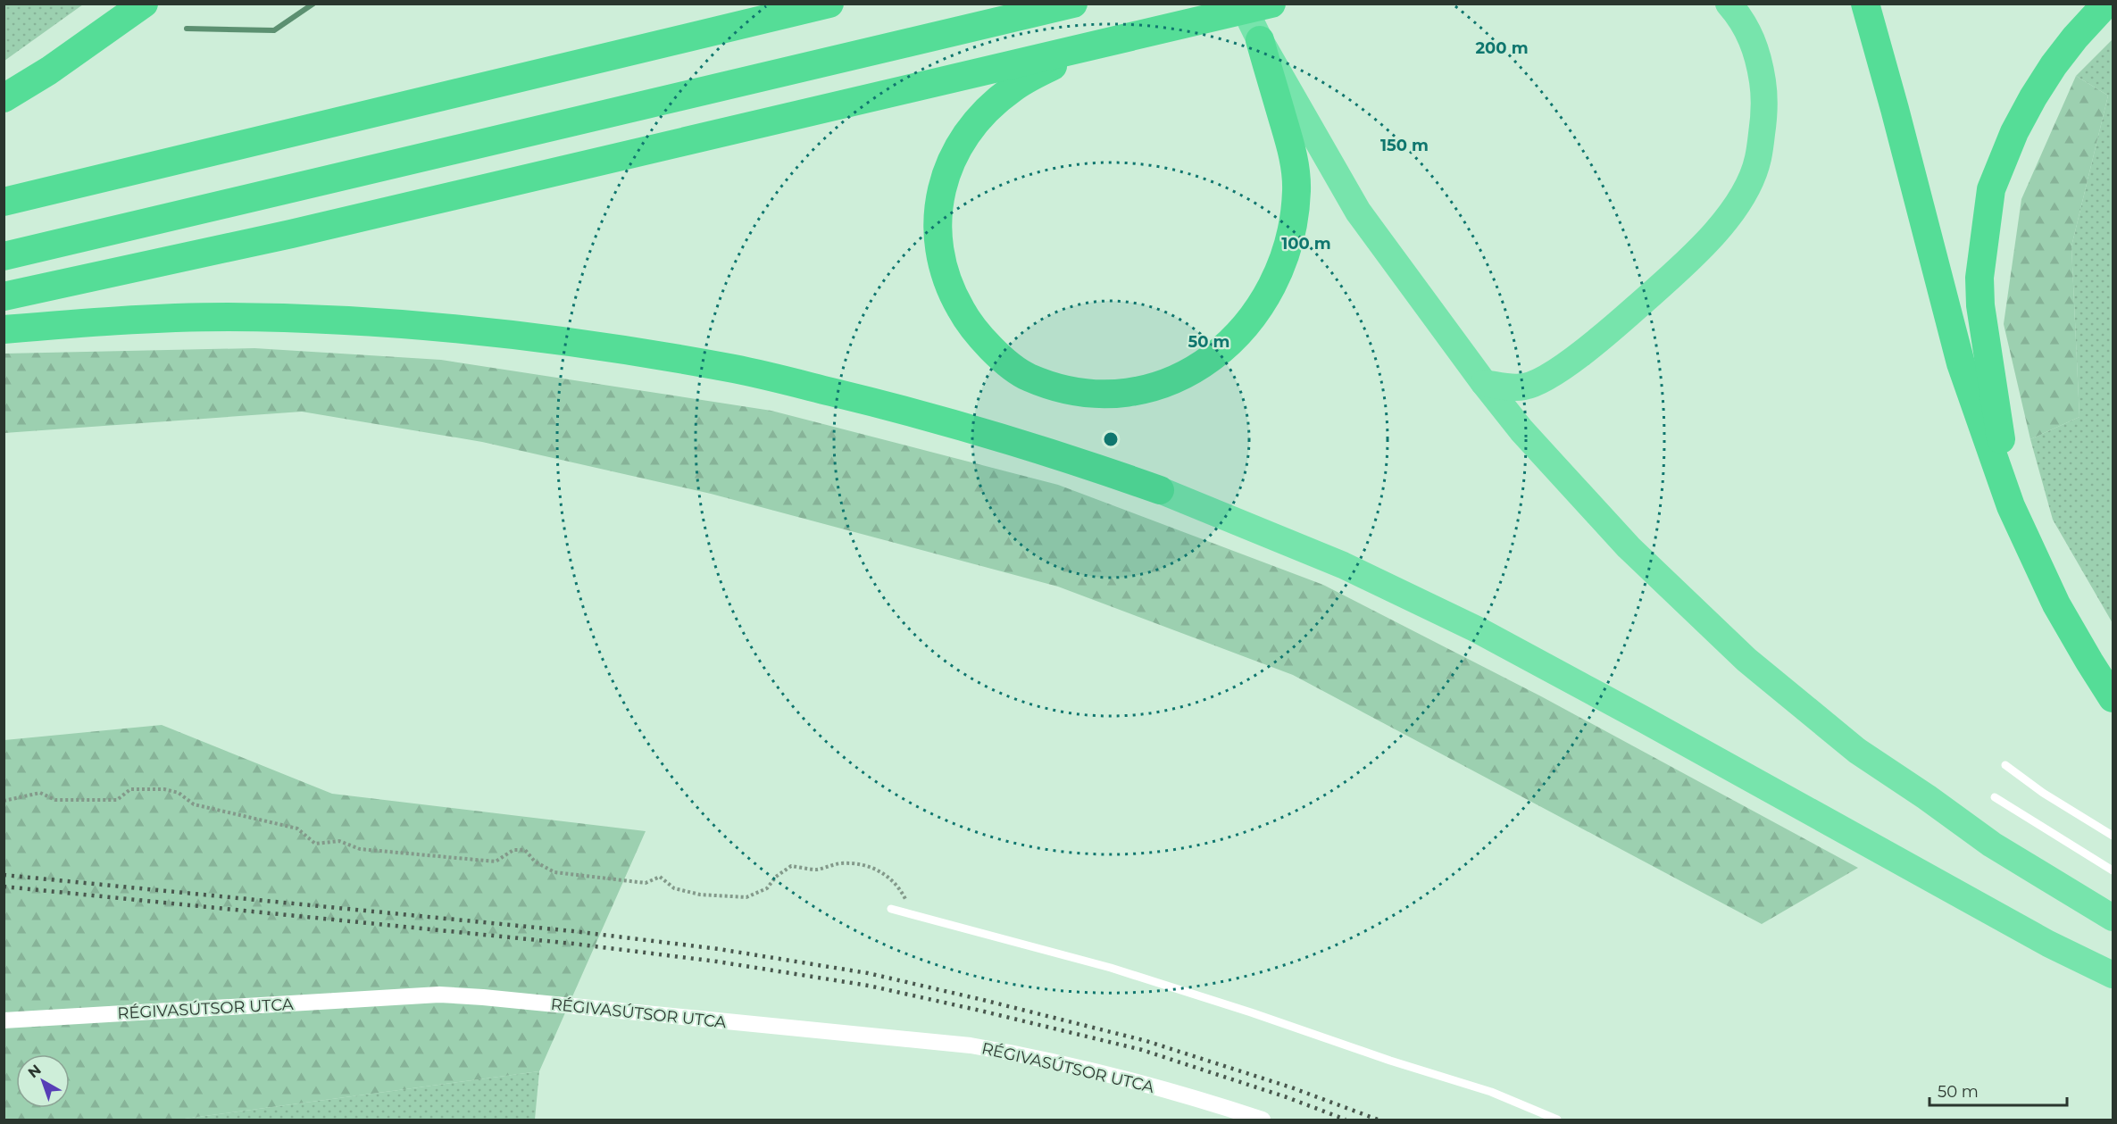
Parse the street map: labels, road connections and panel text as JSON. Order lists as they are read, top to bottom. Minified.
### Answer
{"streets":{"street":["RÉGIVASÚTSOR UTCA"]},"scale_bar":"50 m","north":"top left","rings":["200 m","150 m","100 m","50 m"]}
